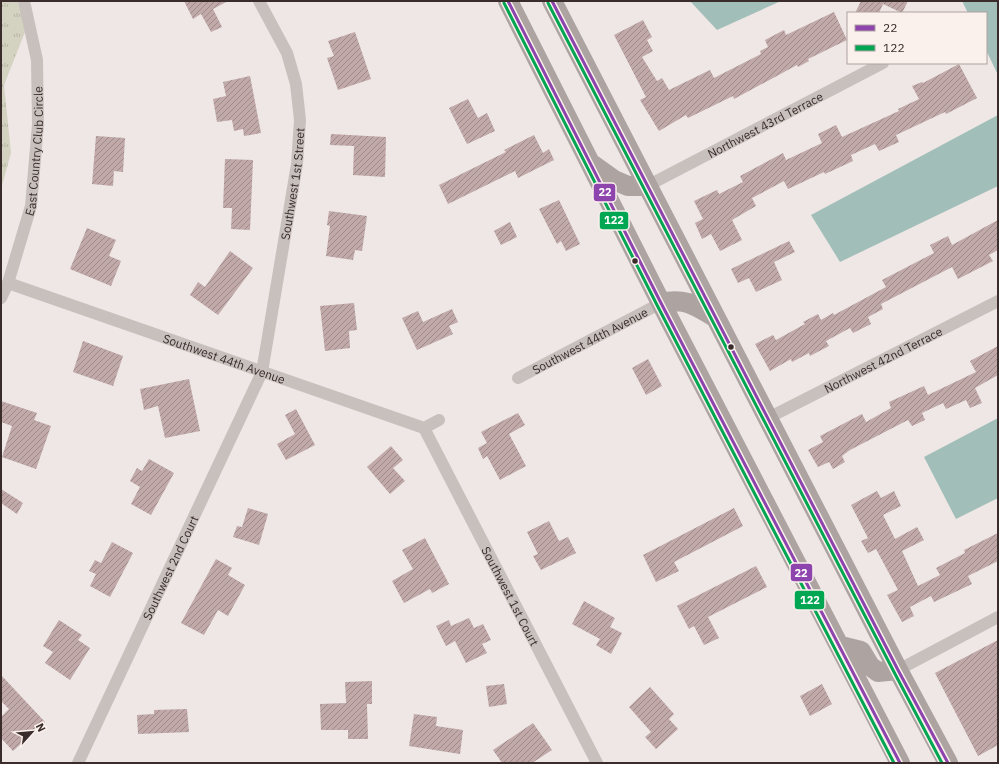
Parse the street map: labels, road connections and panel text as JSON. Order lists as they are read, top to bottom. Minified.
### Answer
{"streets":{"street":["Northwest 43rd Terrace","East Country Club Circle","Southwest 1st Street","Southwest 44th Avenue","Northwest 42nd Terrace","Southwest 2nd Court","Southwest 1st Court"]},"crossings":[["East Country Club Circle","Southwest 44th Avenue"],["Southwest 1st Street","Southwest 44th Avenue"],["Southwest 1st Street","Southwest 2nd Court"],["Southwest 44th Avenue","Southwest 2nd Court"],["Southwest 44th Avenue","Southwest 1st Court"]],"lines":["transit line 22","transit line 122"],"legend":["22","122"],"north":"top right"}
